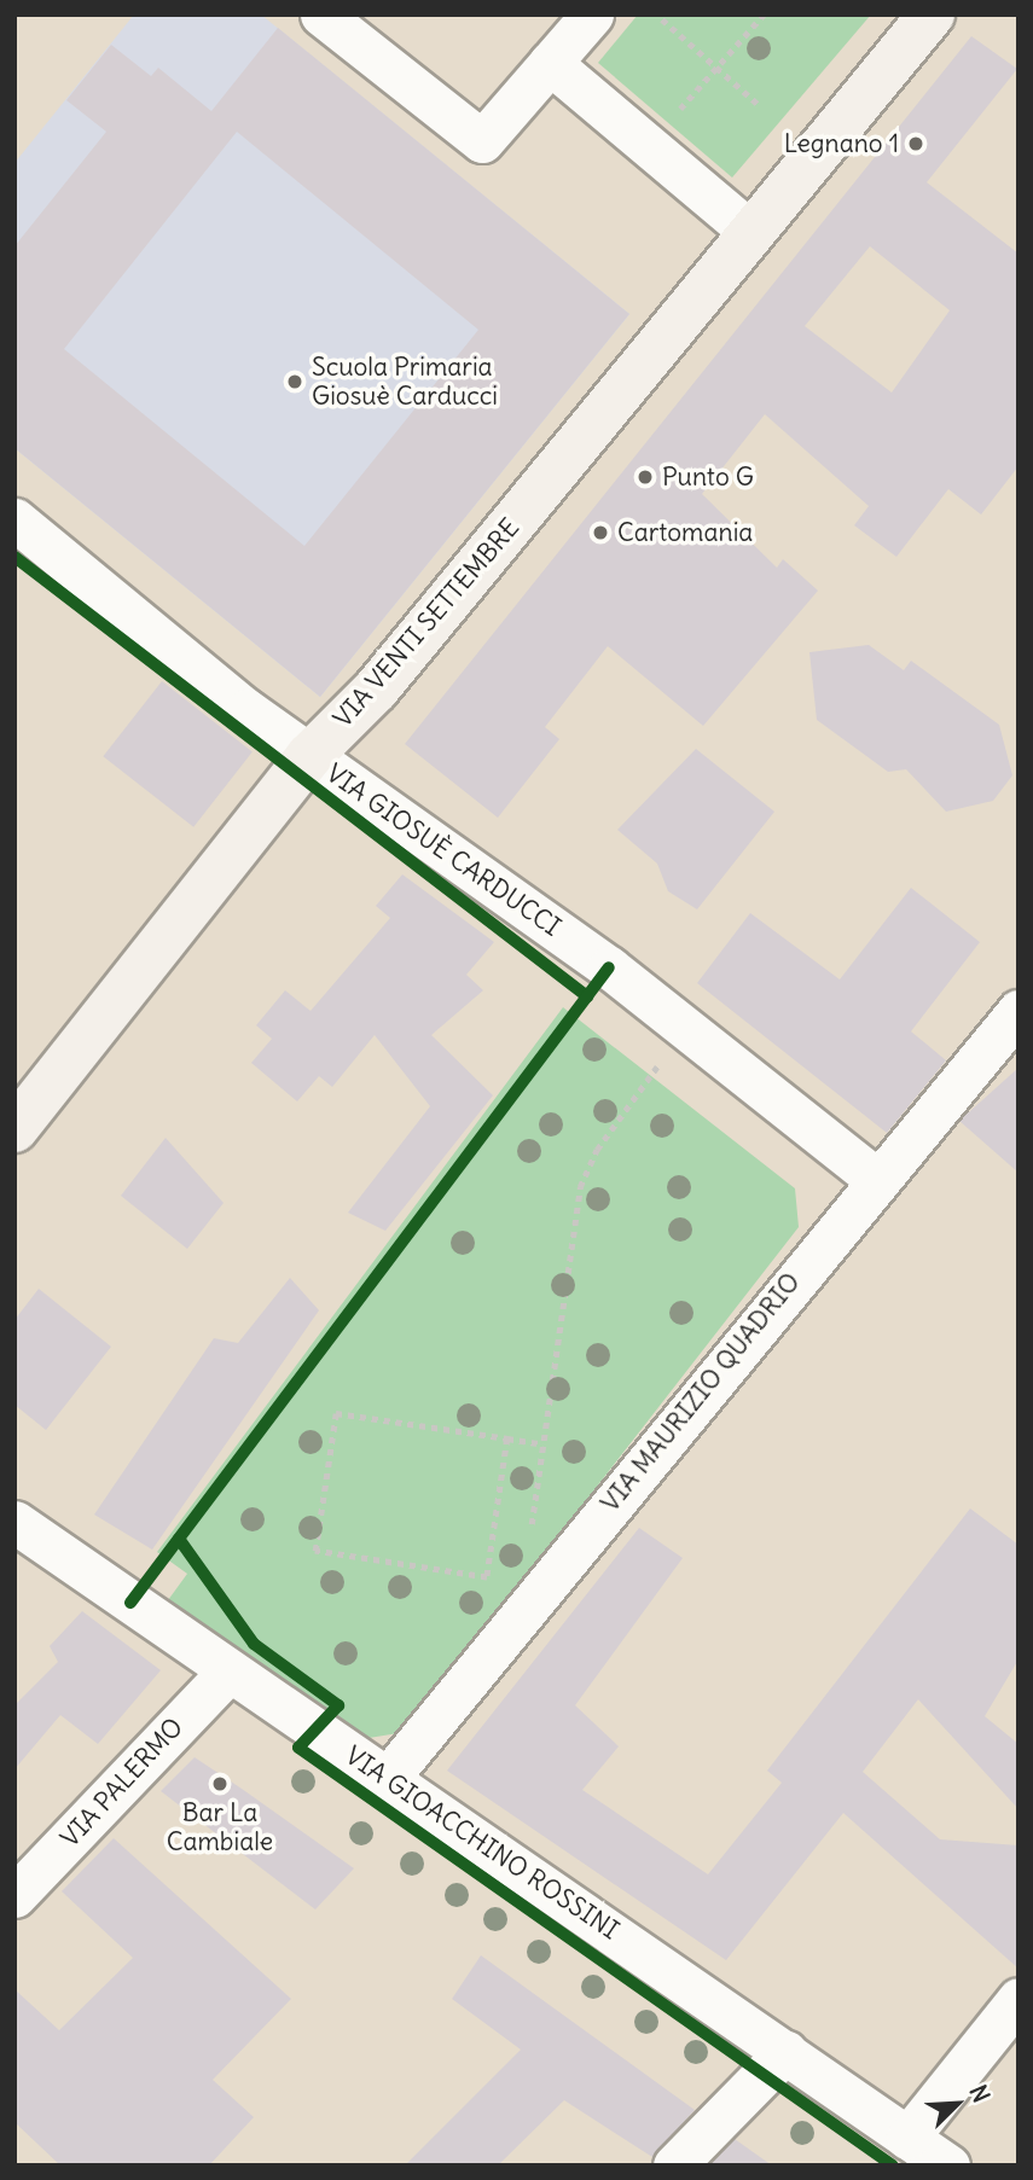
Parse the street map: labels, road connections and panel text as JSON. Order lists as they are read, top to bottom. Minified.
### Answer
{"streets":{"street":["VIA VENTI SETTEMBRE","VIA GIOSUÈ CARDUCCI","VIA MAURIZIO QUADRIO","VIA PALERMO","VIA GIOACCHINO ROSSINI"]},"crossings":[["VIA VENTI SETTEMBRE","VIA GIOSUÈ CARDUCCI"],["VIA GIOSUÈ CARDUCCI","VIA MAURIZIO QUADRIO"],["VIA MAURIZIO QUADRIO","VIA GIOACCHINO ROSSINI"],["VIA PALERMO","VIA GIOACCHINO ROSSINI"]],"places":["Legnano 1","Scuola Primaria Giosuè Carducci","Punto G","Cartomania","Bar La Cambiale"],"north":"top right"}
